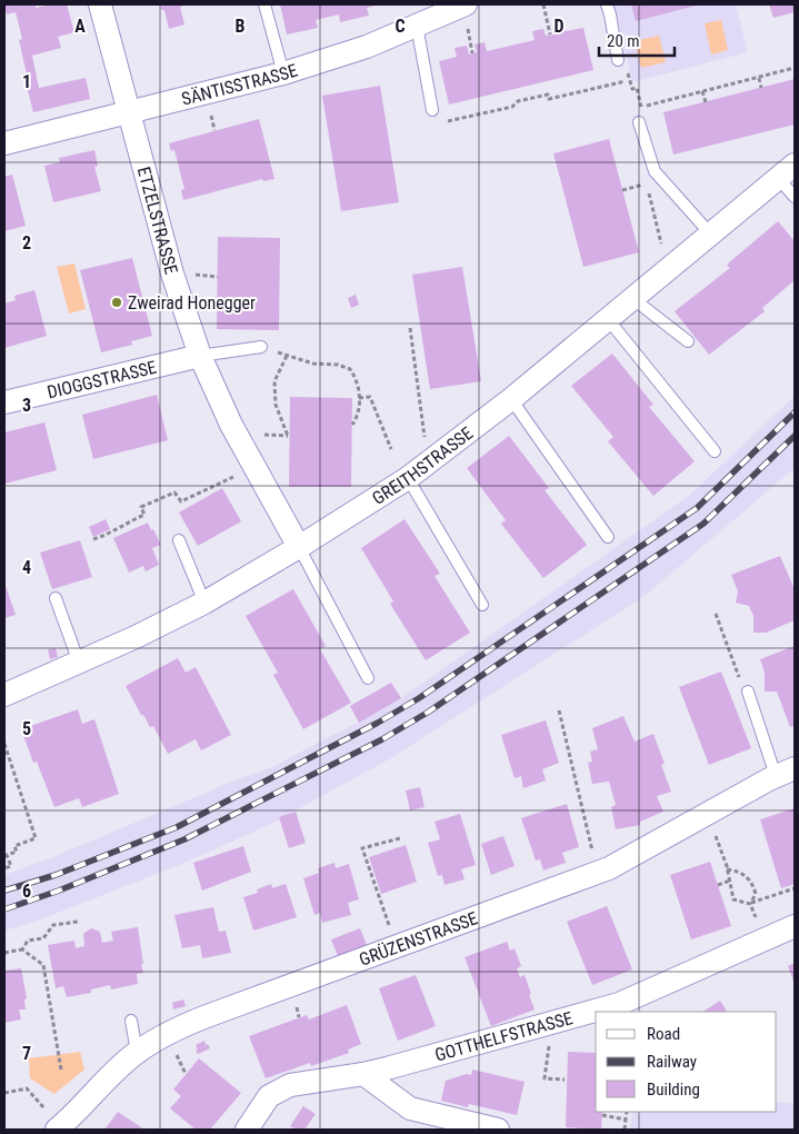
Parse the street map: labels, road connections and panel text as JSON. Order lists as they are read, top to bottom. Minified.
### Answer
{"streets":{"street":["SÄNTISSTRASSE","ETZELSTRASSE","DIOGGSTRASSE","GREITHSTRASSE","GRÜZENSTRASSE","GOTTHELFSTRASSE"]},"crossings":[["SÄNTISSTRASSE","ETZELSTRASSE"],["ETZELSTRASSE","DIOGGSTRASSE"],["ETZELSTRASSE","GREITHSTRASSE"]],"places":["Zweirad Honegger"],"legend":["Road","Railway","Building"],"scale_bar":"20 m","grid":{"columns":["A","B","C","D"],"rows":["1","2","3","4","5","6","7"]}}
